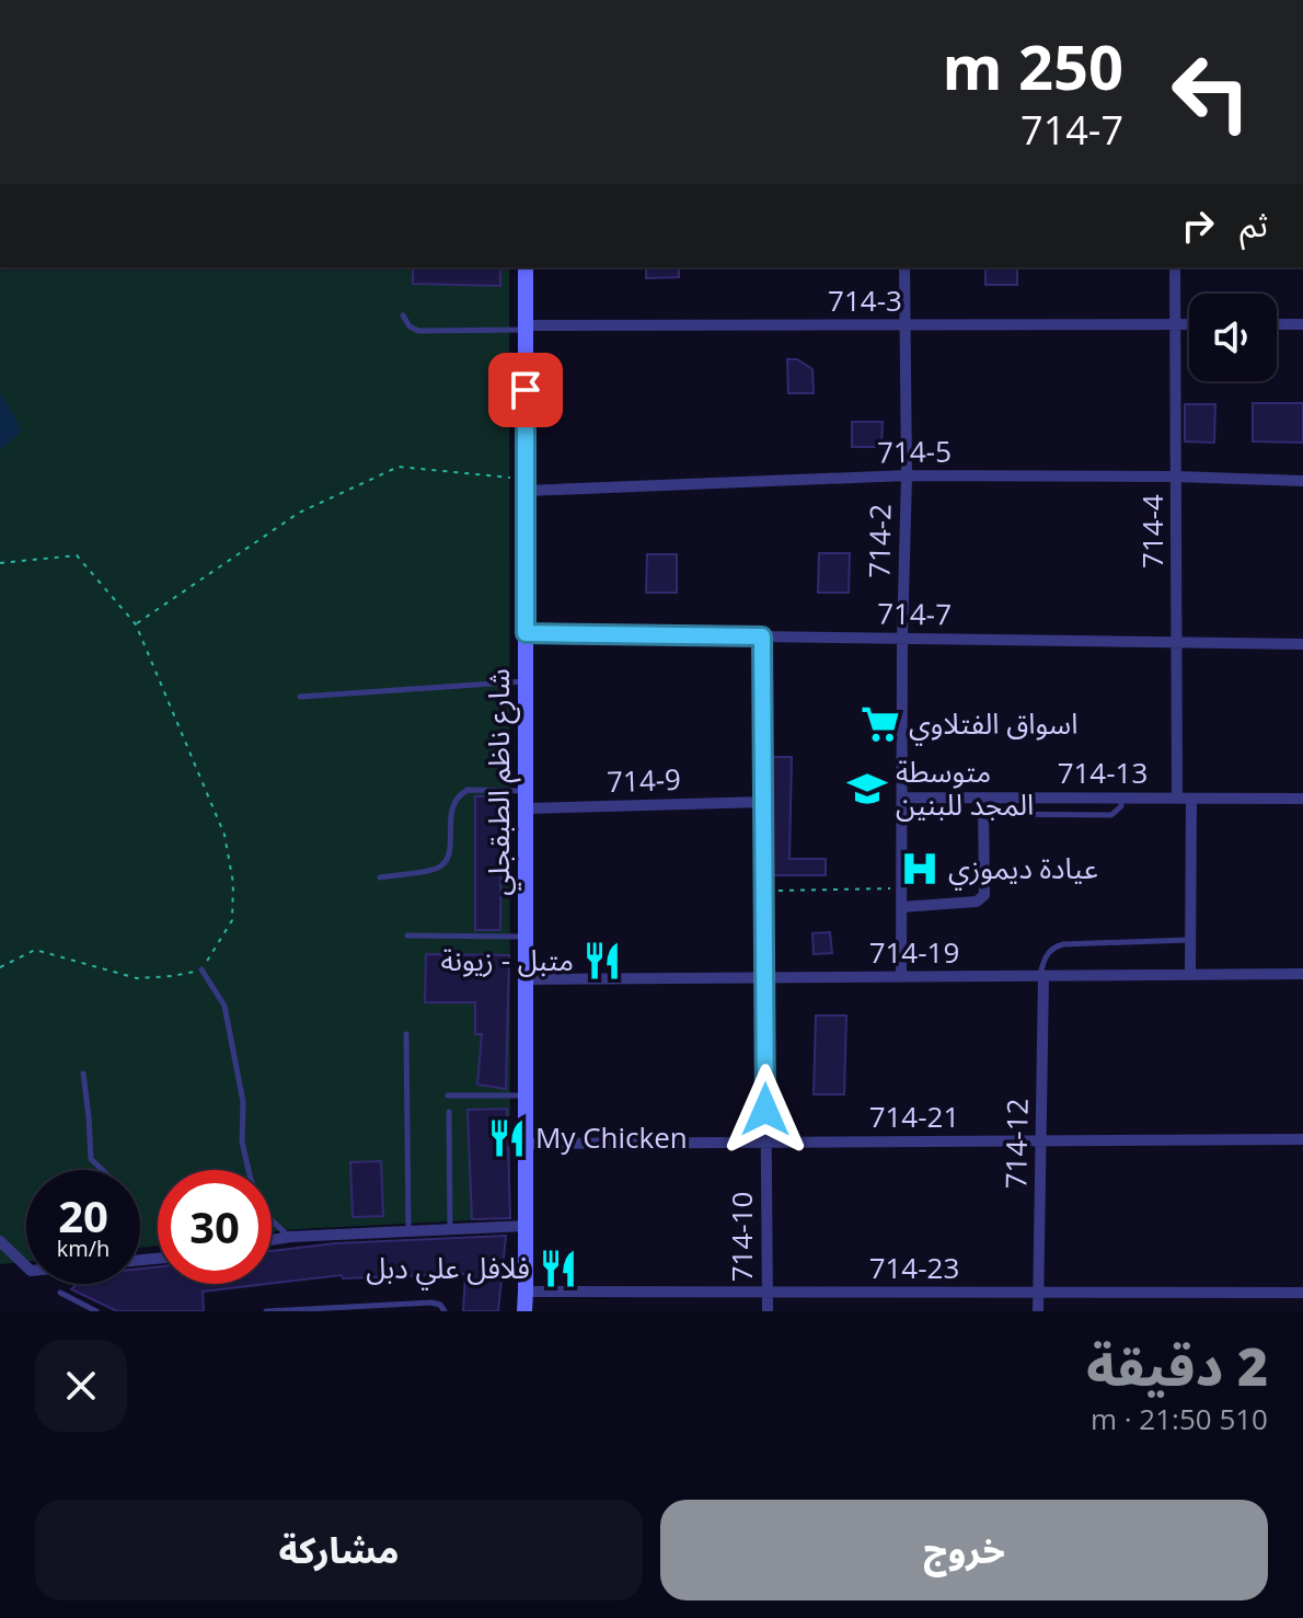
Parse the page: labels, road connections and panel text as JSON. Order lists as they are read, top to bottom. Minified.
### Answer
{"streets":{"main road":["شارع ناظم الطبقجلي"],"street":["714-3","714-5","714-4","714-2","714-7","714-13","714-9","714-19","714-21","714-12","714-10","714-23"]},"crossings":[["714-3","714-4"],["714-3","714-2"],["714-3","شارع ناظم الطبقجلي"],["714-5","714-4"],["714-5","714-2"],["714-5","شارع ناظم الطبقجلي"],["714-4","714-7"],["714-4","714-13"],["714-2","714-7"],["714-2","714-13"],["714-2","714-19"],["714-7","شارع ناظم الطبقجلي"],["714-7","714-10"],["714-9","شارع ناظم الطبقجلي"],["714-9","714-10"],["شارع ناظم الطبقجلي","714-19"],["شارع ناظم الطبقجلي","714-21"],["شارع ناظم الطبقجلي","714-23"],["714-19","714-12"],["714-19","714-10"],["714-21","714-12"],["714-21","714-10"],["714-12","714-23"],["714-10","714-23"]],"places":{"supermarket":["اسواق الفتلاوي"],"school or university":["متوسطة المجد للبنين"],"hospital":["عيادة ديموزي"],"restaurant":["متبل - زيونة","My Chicken","فلافل علي دبل"]},"page":{"turn":["250 m","714-7"],"then":"ثم","speed":"20 km/h","limit":"30","heading":["2 دقيقة","510 m · 21:50"],"buttons":["خروج","مشاركة"]}}
